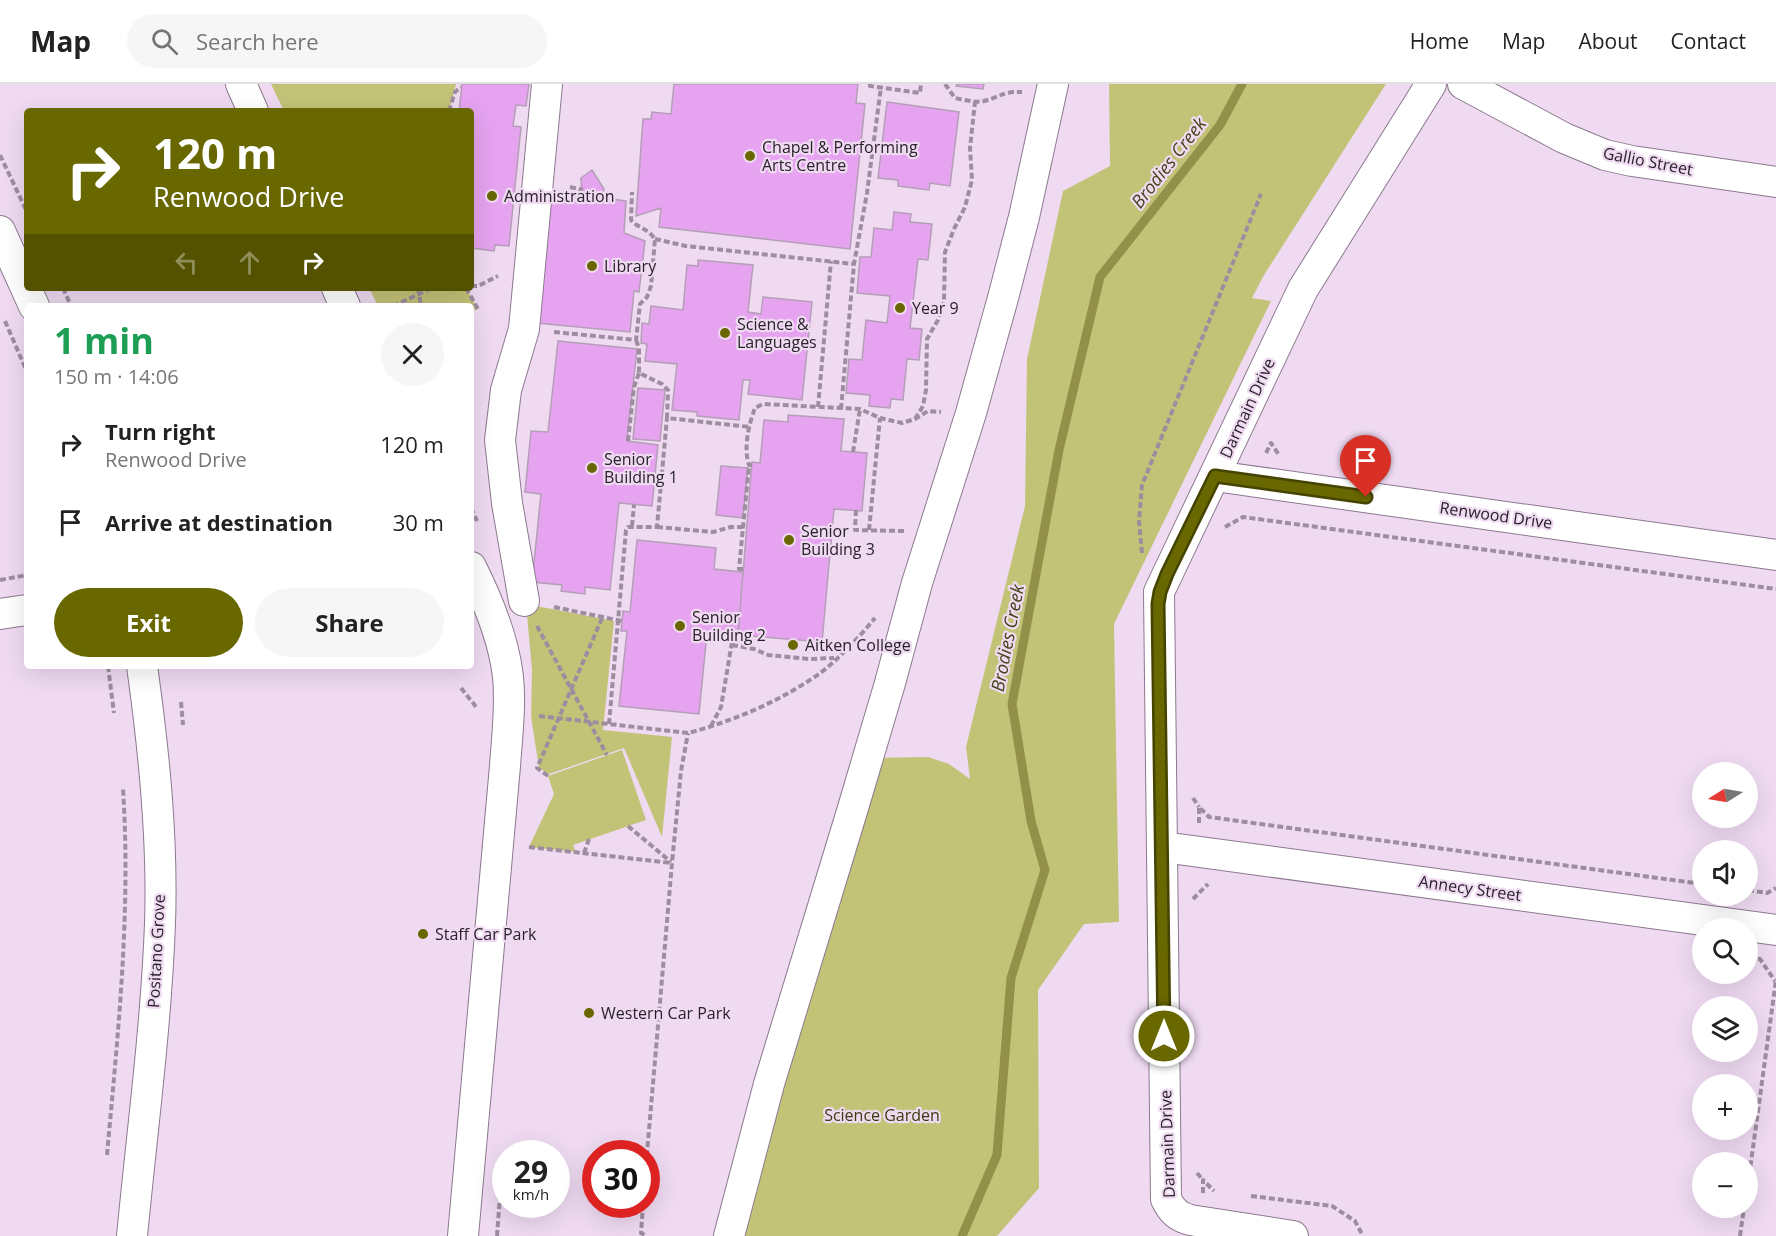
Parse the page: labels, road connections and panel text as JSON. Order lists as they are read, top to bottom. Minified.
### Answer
{"streets":{"street":["Gallio Street","Darmain Drive","Renwood Drive","Annecy Street","Positano Grove"]},"crossings":[["Darmain Drive","Renwood Drive"],["Darmain Drive","Annecy Street"]],"water":["Brodies Creek"],"parks":["Science Garden"],"places":["Chapel & Performing Arts Centre","Administration","Library","Year 9","Science & Languages","Senior Building 1","Senior Building 3","Senior Building 2","Aitken College","Staff Car Park","Western Car Park"],"north":"left","page":{"header":"Map","search":"Search here","nav":["Home","Map","About","Contact"],"turn":["120 m","Renwood Drive"],"heading":["1 min","150 m · 14:06"],"list":[{"name":"Turn right","note":"Renwood Drive","value":"120 m"},{"name":"Arrive at destination","value":"30 m"}],"buttons":["Exit","Share"],"map_buttons":["+","−"],"speed":"29 km/h","limit":"30"}}
